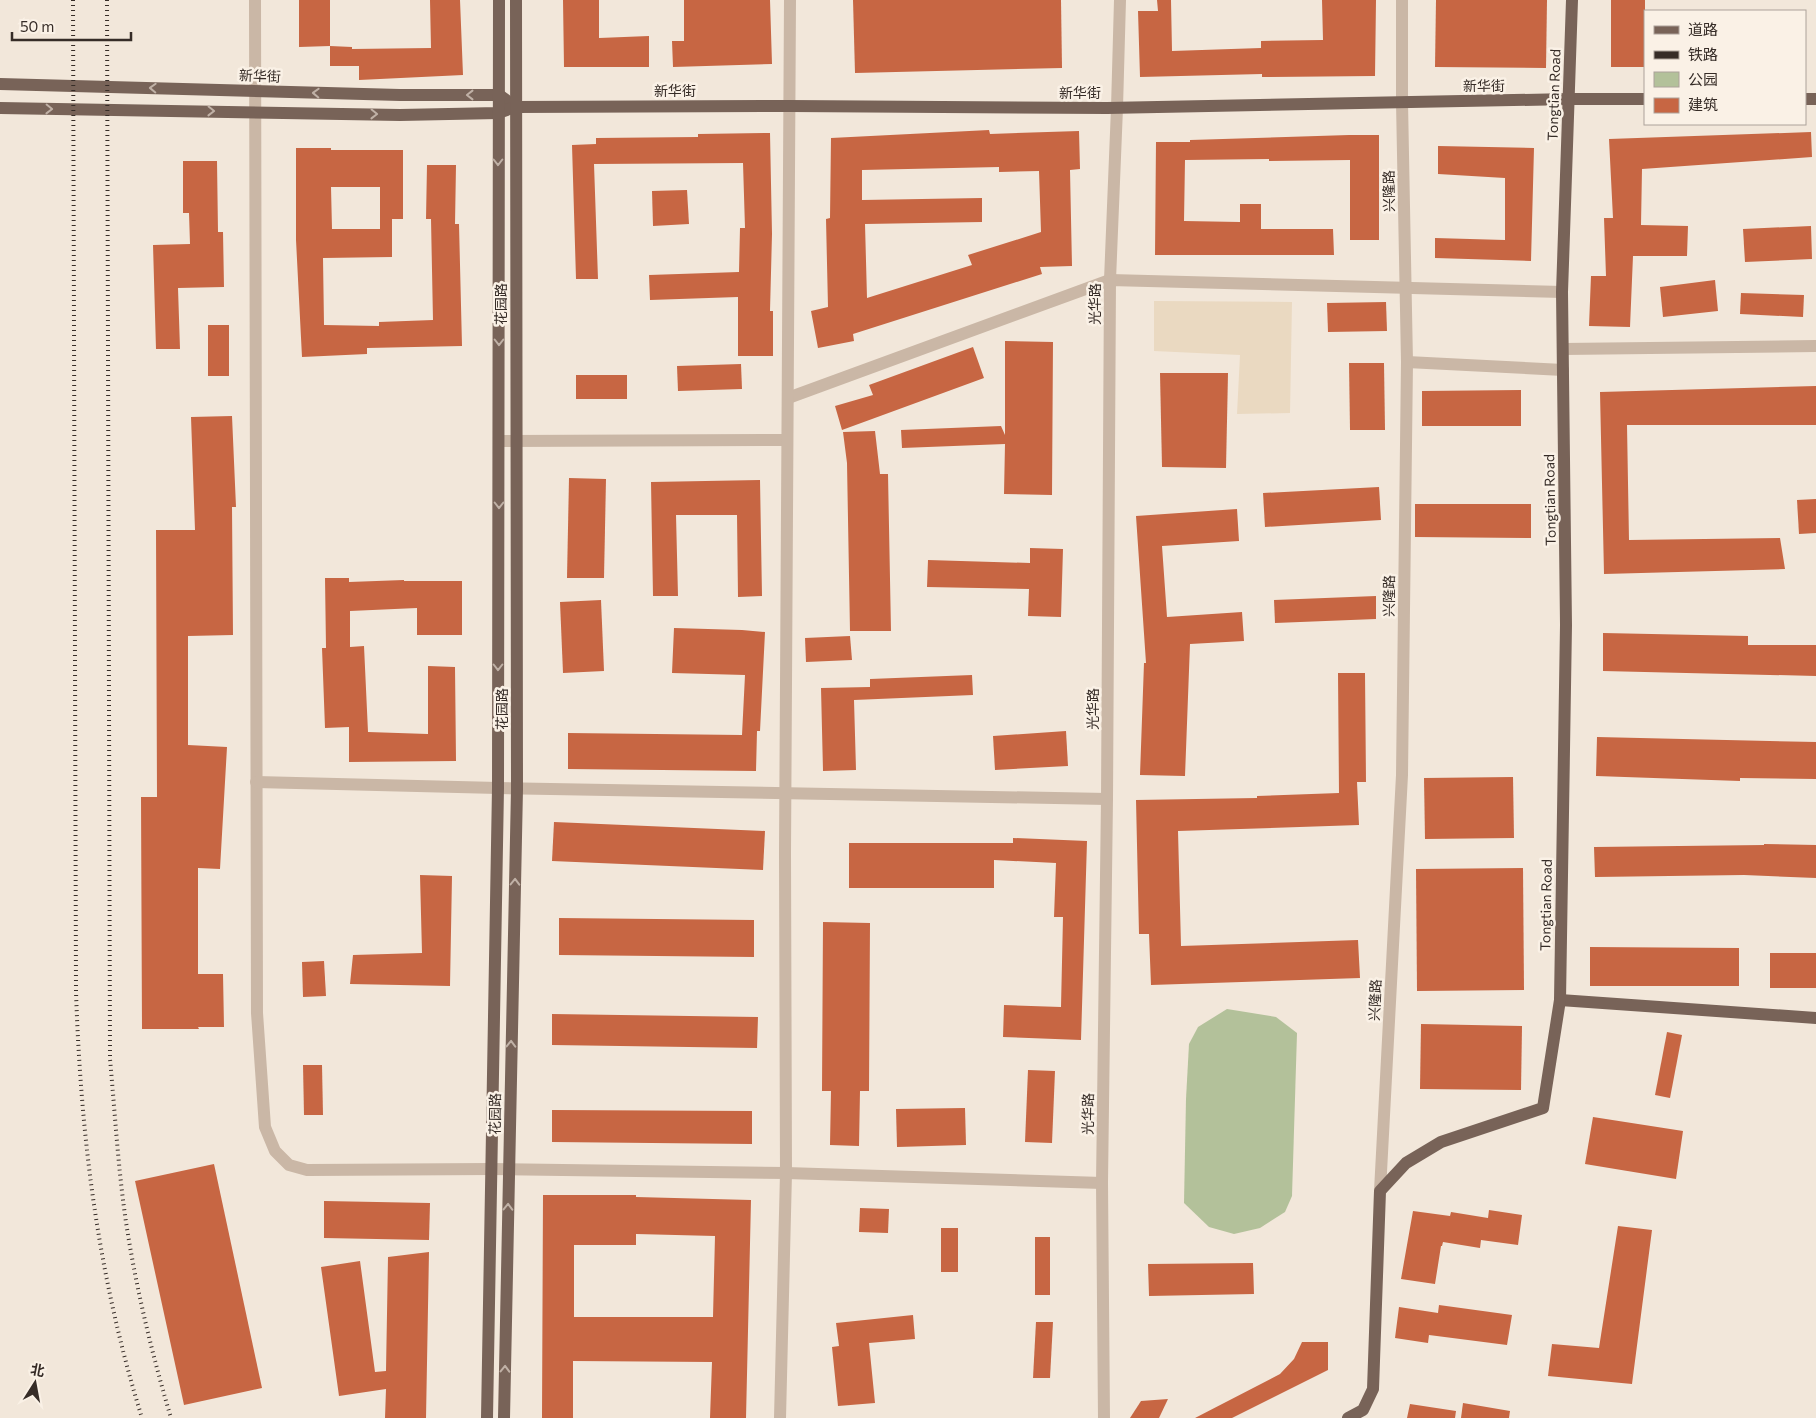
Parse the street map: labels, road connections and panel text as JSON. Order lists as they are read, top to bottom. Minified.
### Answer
{"streets":{"main road":["新华街","Tongtian Road","花园路"],"street":["兴隆路","光华路"]},"crossings":[["新华街","Tongtian Road"],["新华街","兴隆路"],["新华街","花园路"],["新华街","光华路"],["Tongtian Road","兴隆路"]],"legend":["道路","铁路","公园","建筑"],"scale_bar":"50 m","north":"top"}
